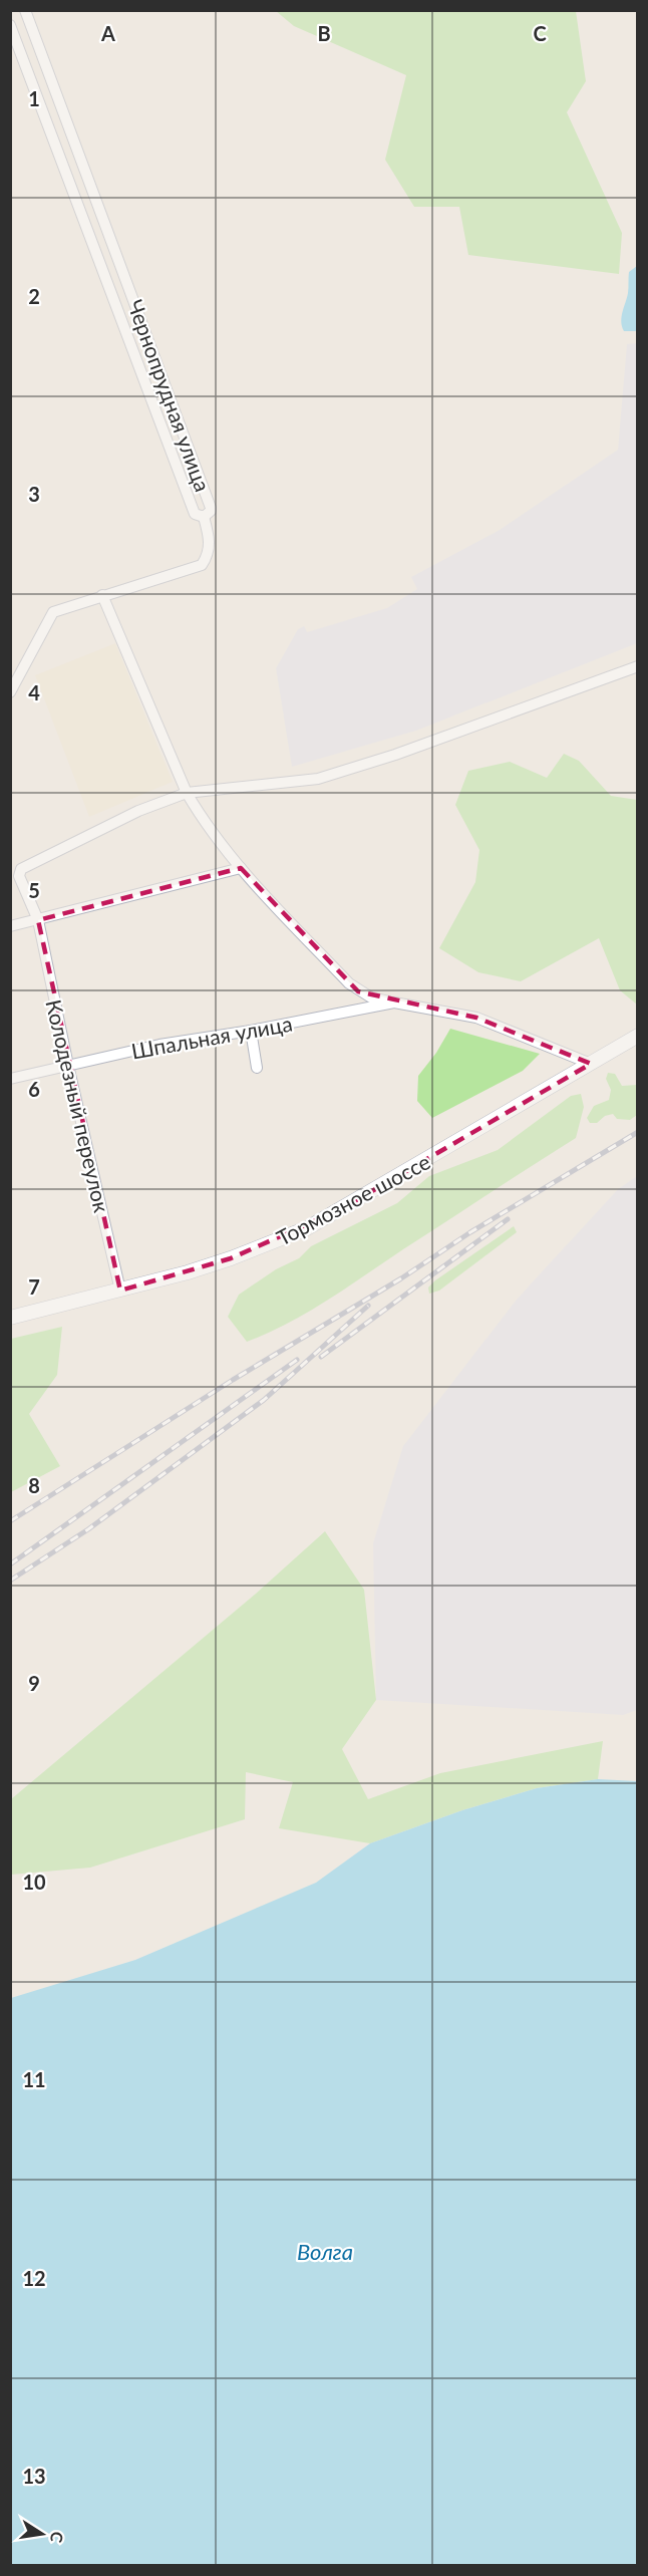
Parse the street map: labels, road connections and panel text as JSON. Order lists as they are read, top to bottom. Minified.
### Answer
{"streets":{"street":["Чернопрудная улица","Шпальная улица","Колодезный переулок","Тормозное шоссе"]},"crossings":[["Шпальная улица","Колодезный переулок"],["Шпальная улица","Тормозное шоссе"],["Колодезный переулок","Тормозное шоссе"]],"water":["Волга"],"north":"right","grid":{"columns":["A","B","C"],"rows":["1","2","3","4","5","6","7","8","9","10","11","12","13"]}}
